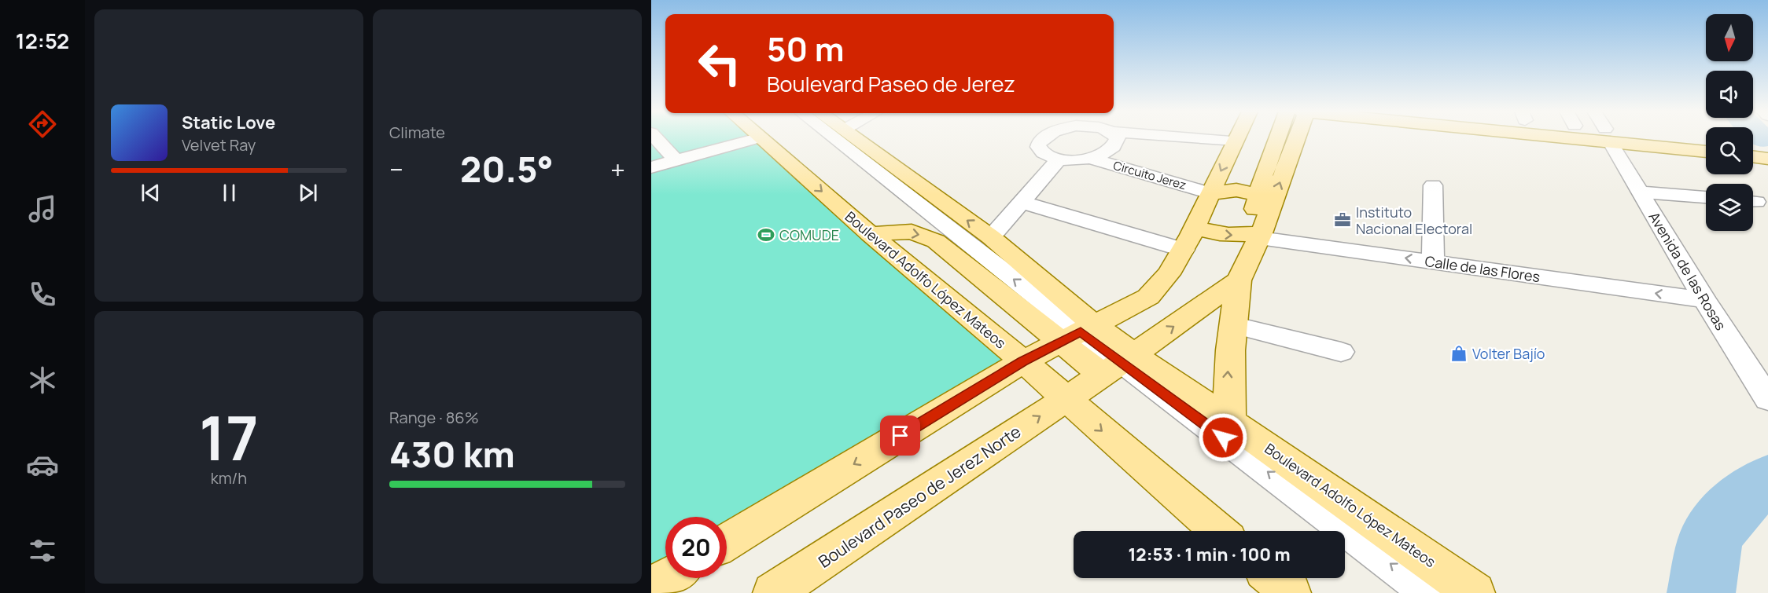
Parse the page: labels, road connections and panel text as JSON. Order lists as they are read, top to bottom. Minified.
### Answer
{"streets":{"main road":["Boulevard Adolfo López Mateos","Boulevard Paseo de Jerez Norte"],"street":["Circuito Jerez","Calle de las Flores","Avenida de las Rosas"]},"crossings":[["Calle de las Flores","Avenida de las Rosas"],["Boulevard Adolfo López Mateos","Boulevard Paseo de Jerez Norte"]],"places":{"office":["Instituto Nacional Electoral"],"sports":["COMUDE"],"shop":["Volter Bajío"]},"north":"bottom","page":{"tabs":"12:52","tile":["Climate",["17","km/h"],["Range · 86%","430 km"]],"turn":["50 m","Boulevard Paseo de Jerez"],"song":["Static Love","Velvet Ray"],"heat":["−","20.5°","+"],"limit":"20","trip":"12:53 · 1 min · 100 m"}}
